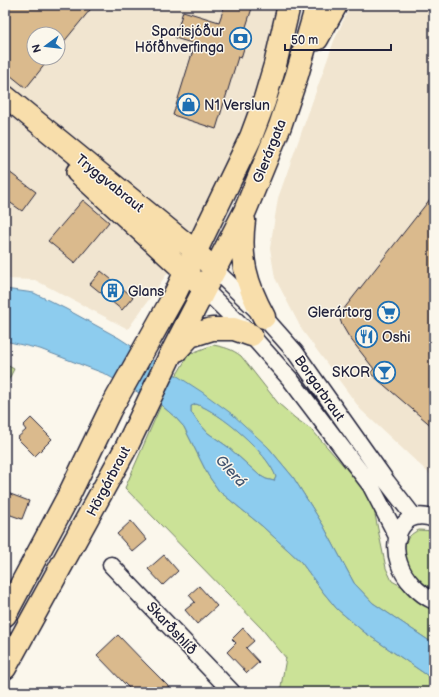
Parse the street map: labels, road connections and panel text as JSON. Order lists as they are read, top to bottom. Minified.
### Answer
{"streets":{"highway":["Glerárgata","Hörgárbraut"],"main road":["Tryggvabraut"],"street":["Borgarbraut","Skarðshlíð"]},"crossings":[["Glerárgata","Tryggvabraut"],["Glerárgata","Borgarbraut"],["Glerárgata","Hörgárbraut"],["Tryggvabraut","Borgarbraut"],["Tryggvabraut","Hörgárbraut"],["Borgarbraut","Hörgárbraut"]],"water":["Glerá"],"places":{"bank":["Sparisjóður Höfðhverfinga"],"shop":["N1 Verslun"],"building":["Glans"],"supermarket":["Glerártorg"],"restaurant":["Oshi"],"bar":["SKOR"]},"scale_bar":"50 m","north":"left"}
